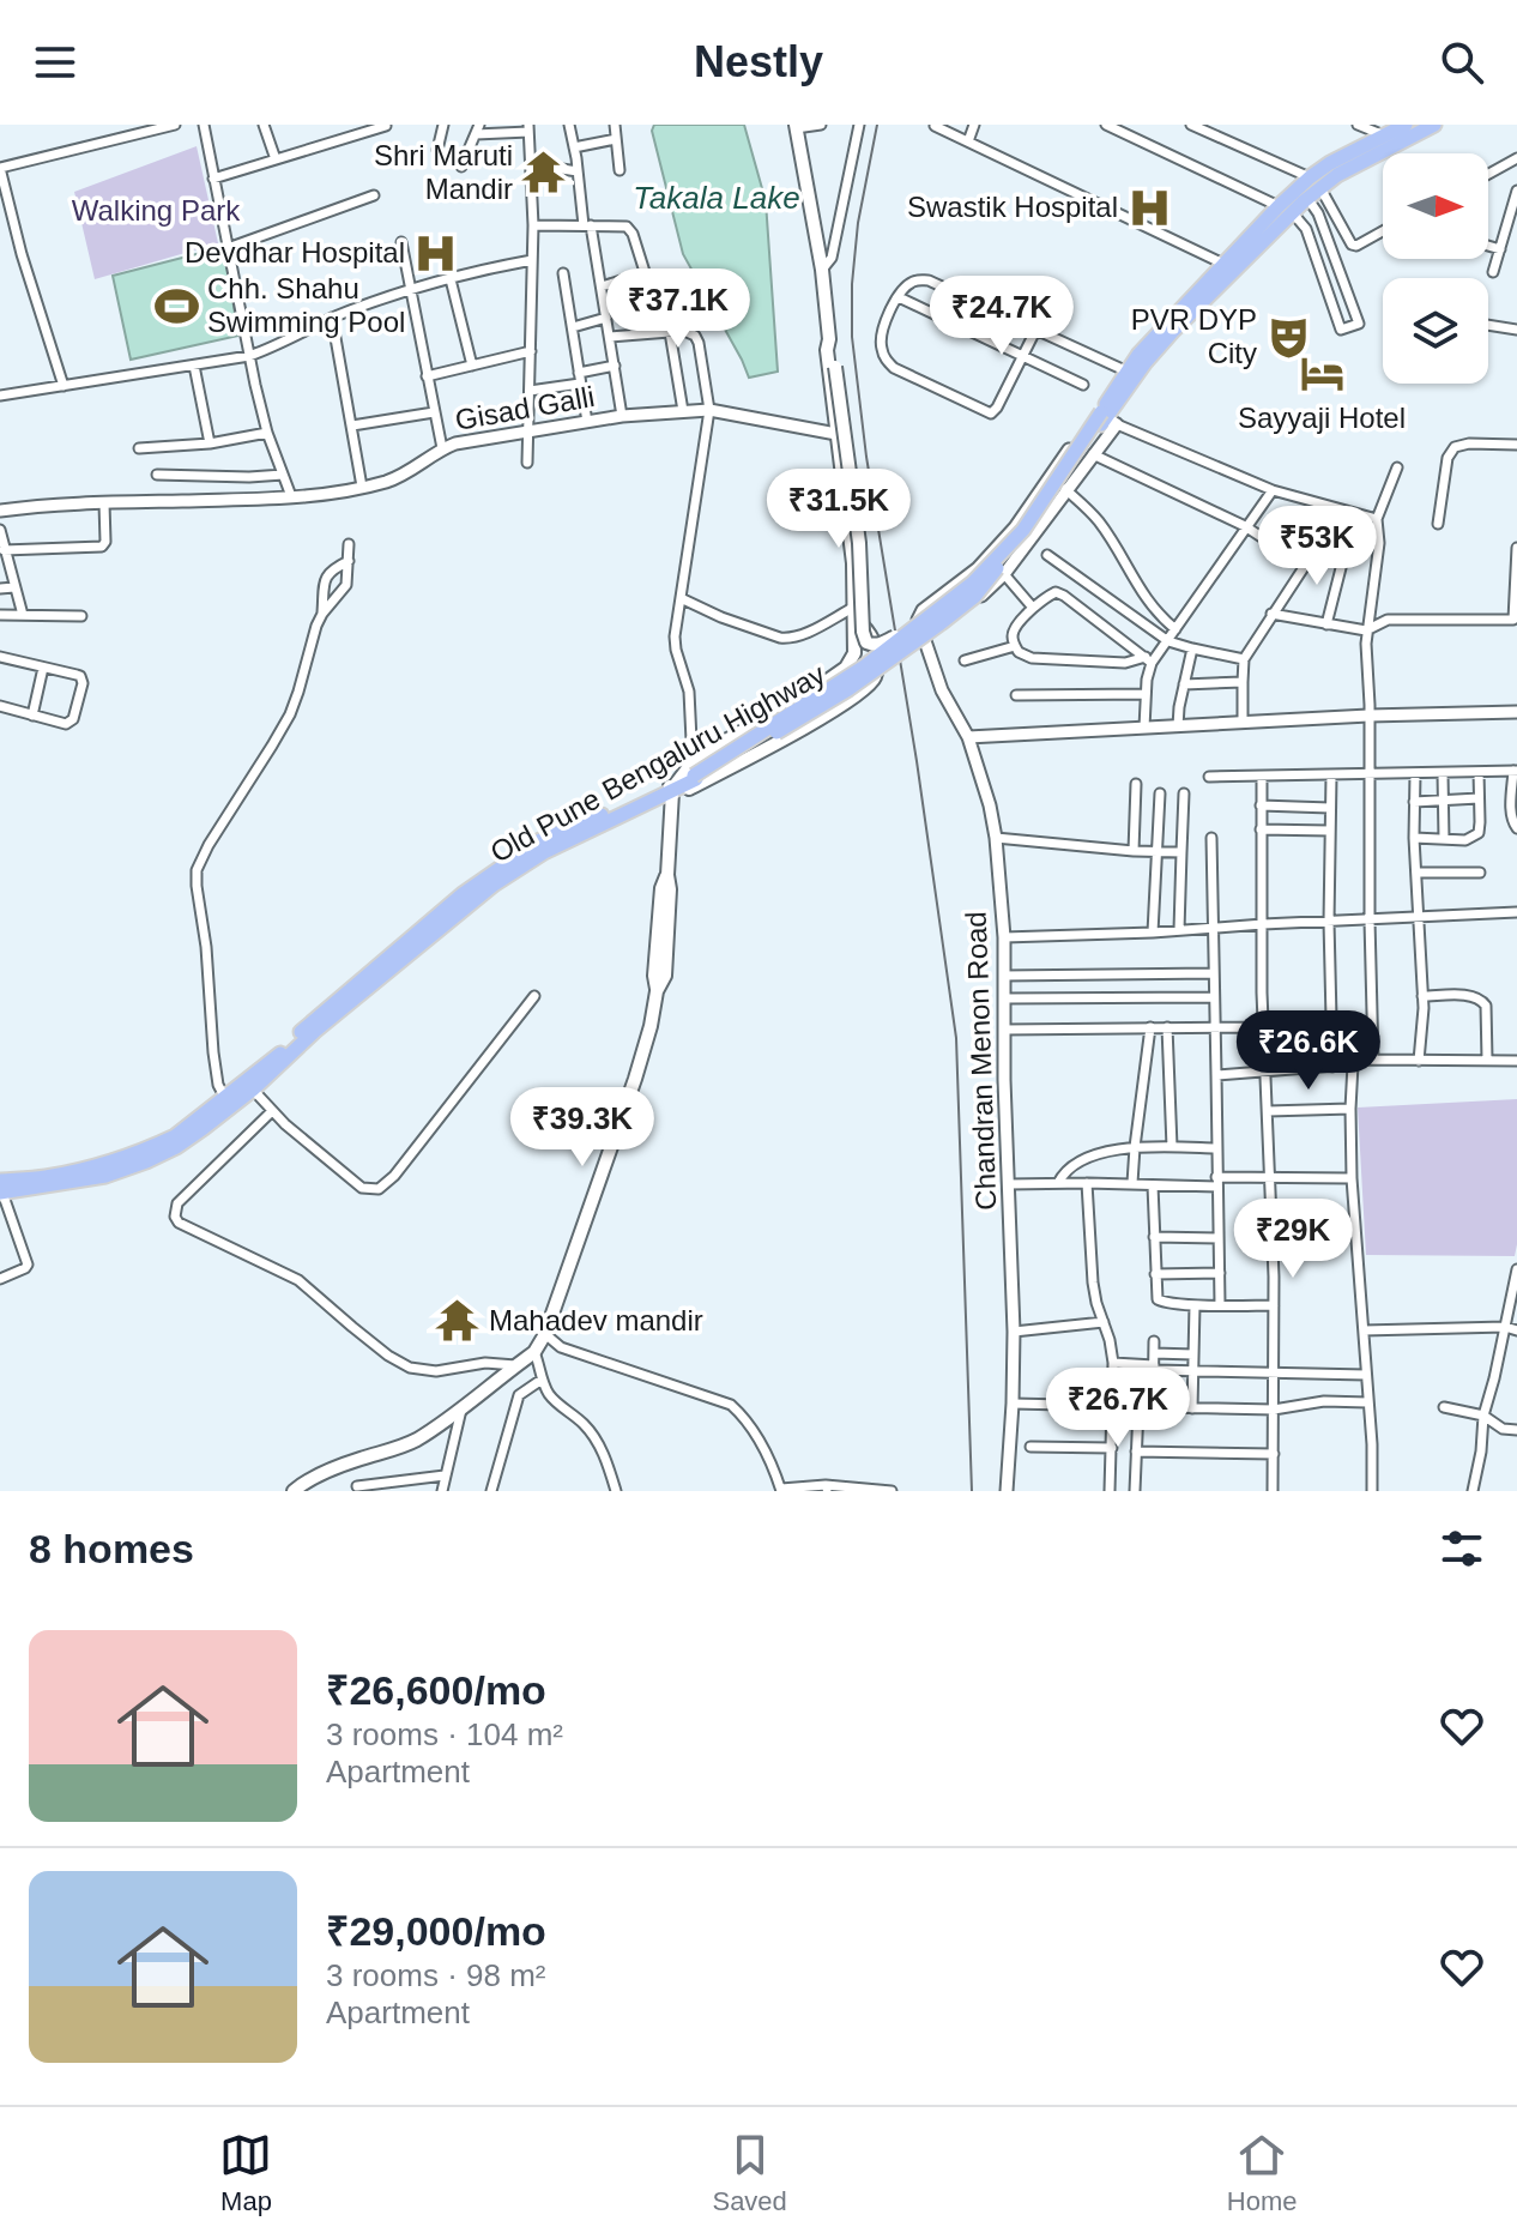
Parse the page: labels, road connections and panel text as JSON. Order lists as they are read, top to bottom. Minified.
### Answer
{"streets":{"main road":["Old Pune Bengaluru Highway"],"street":["Gisad Galli","Chandran Menon Road"]},"water":["Takala Lake"],"parks":["Walking Park"],"places":{"temple":["Shri Maruti Mandir","Mahadev mandir"],"hospital":["Swastik Hospital","Devdhar Hospital"],"sports":["Chh. Shahu Swimming Pool"],"theatre":["PVR DYP City"],"hotel":["Sayyaji Hotel"]},"north":"right","page":{"header":"Nestly","price":["₹37.1K","₹24.7K","₹31.5K","₹53K","₹26.6K","₹39.3K","₹29K","₹26.7K"],"heading":"8 homes","list":[{"name":"₹26,600/mo","note":"3 rooms · 104 m² · Apartment"},{"name":"₹29,000/mo","note":"3 rooms · 98 m² · Apartment"}],"tabs":["Map","Saved","Home"]}}
